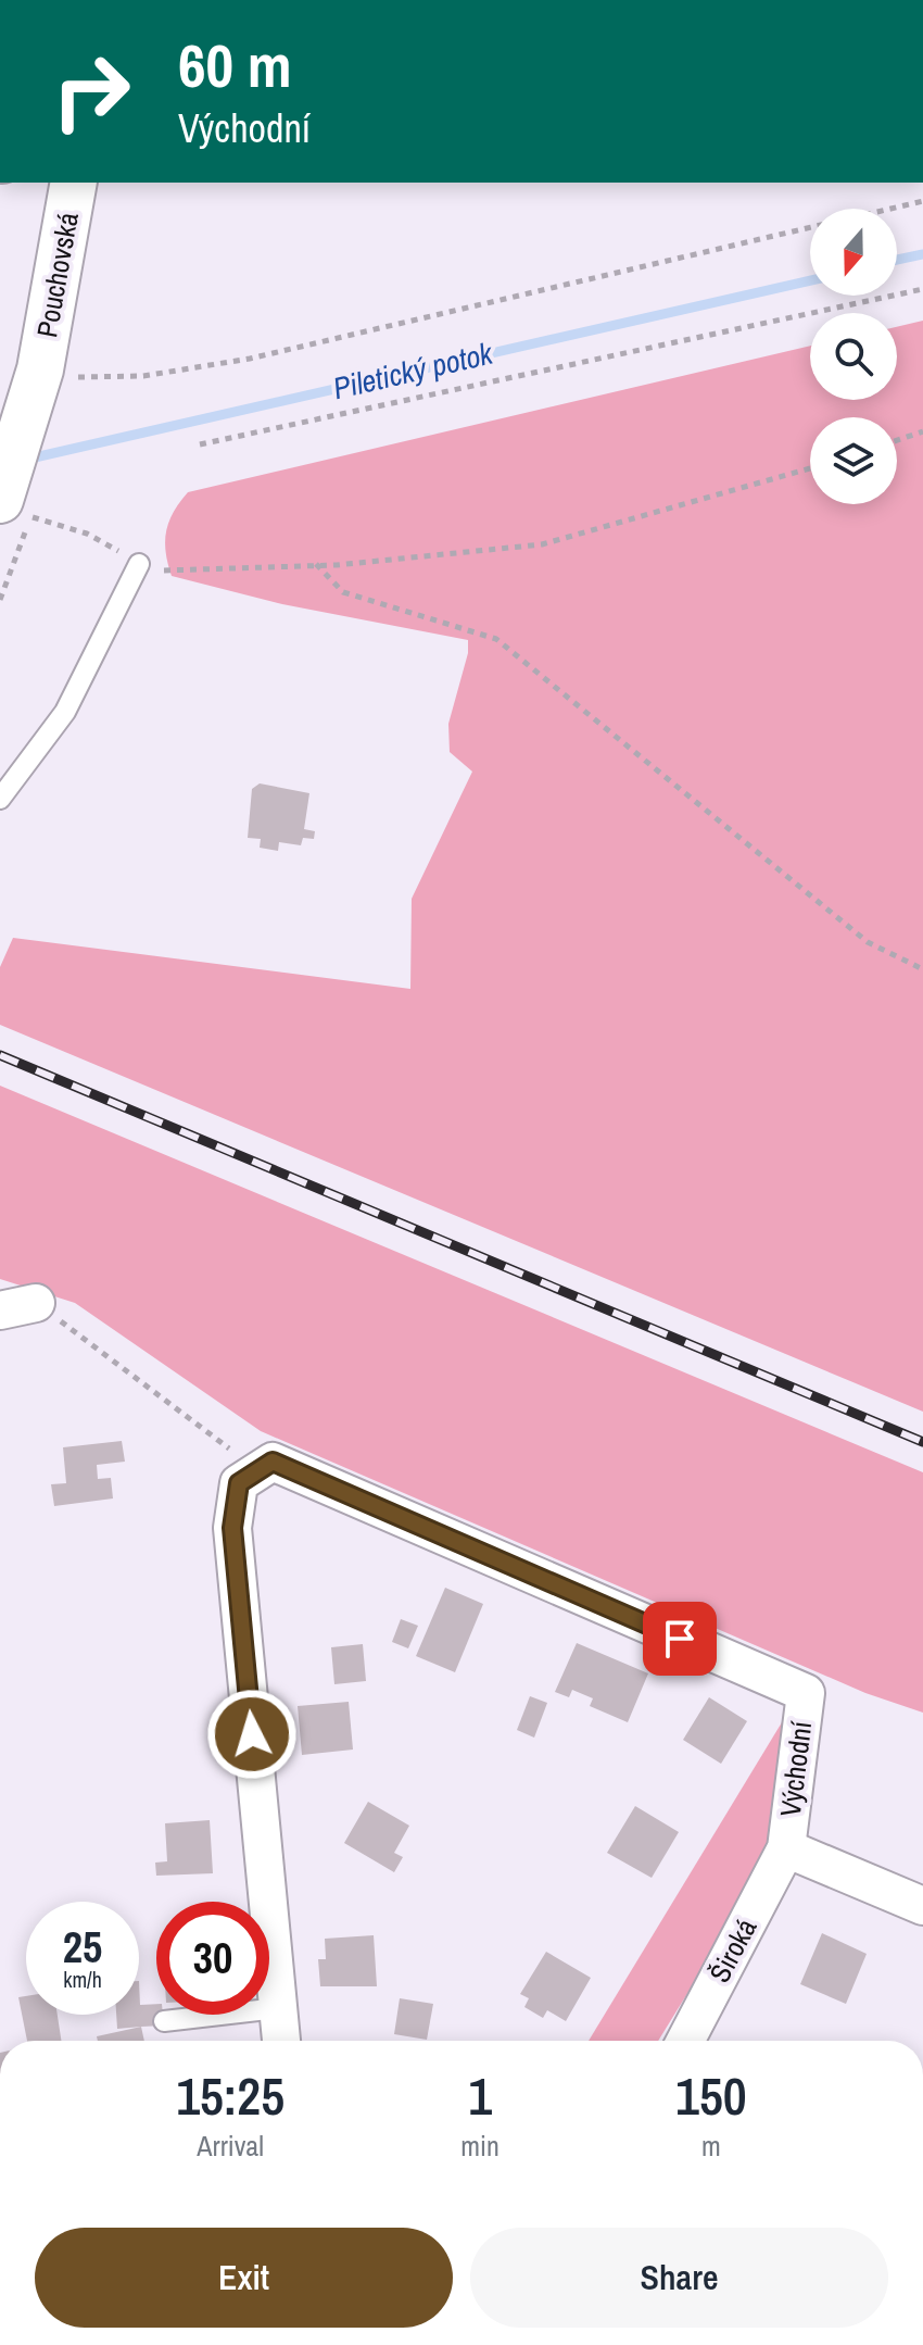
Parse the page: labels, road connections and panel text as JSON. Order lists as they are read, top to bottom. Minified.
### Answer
{"streets":{"street":["Pouchovská","Východní","Široká"]},"crossings":[["Východní","Široká"]],"water":["Piletický potok"],"north":"bottom","page":{"turn":["60 m","Východní"],"speed":"25 km/h","limit":"30","eta":["15:25","Arrival","1","min","150","m"],"buttons":["Exit","Share"]}}
